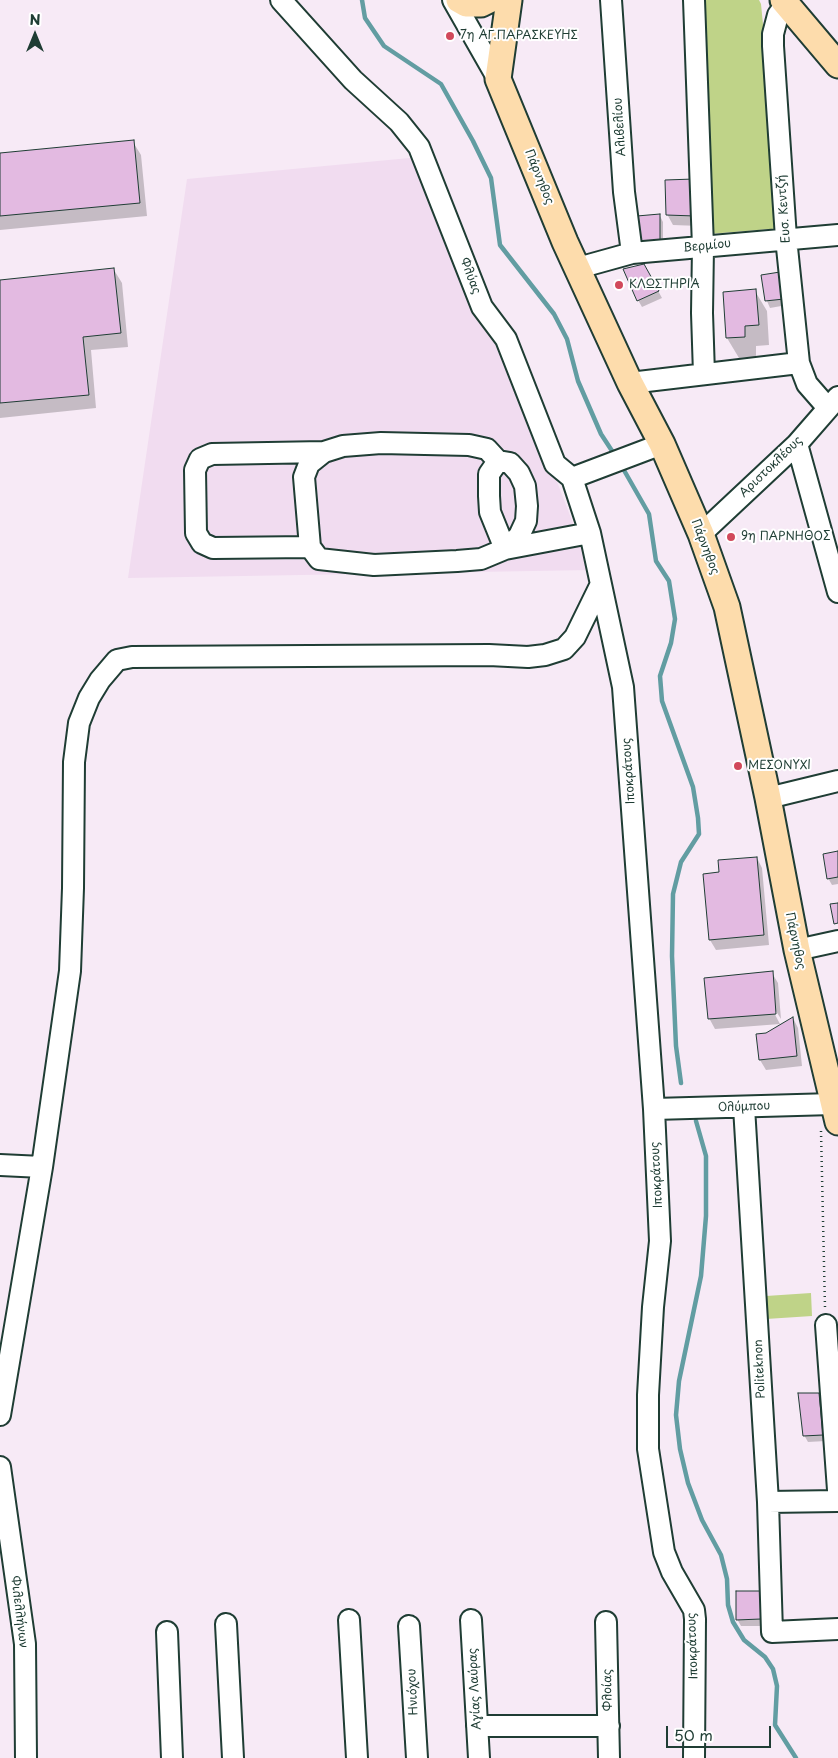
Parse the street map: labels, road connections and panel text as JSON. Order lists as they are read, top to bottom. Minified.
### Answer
{"streets":{"main road":["Πάρνηθος"],"street":["Αλιβελίου","Ευσ. Κεντζή","Βερμίου","Φλύας","Αριστοκλέους","Ιποκράτους","Ολύμπου","Politeknon","Φιλελλήνων","Αγίας Λαύρας","Φλοίας","Ηνιόχου"]},"crossings":[["Αλιβελίου","Βερμίου"],["Πάρνηθος","Βερμίου"],["Πάρνηθος","Αριστοκλέους"],["Πάρνηθος","Ολύμπου"],["Ευσ. Κεντζή","Βερμίου"],["Ευσ. Κεντζή","Αριστοκλέους"],["Φλύας","Ιποκράτους"],["Ιποκράτους","Ολύμπου"],["Ολύμπου","Politeknon"]],"places":["7η ΑΓ.ΠΑΡΑΣΚΕΥΗΣ","ΚΛΩΣΤΗΡΙΑ","9η ΠΑΡΝΗΘΟΣ","ΜΕΣΟΝΥΧΙ"],"scale_bar":"50 m","north":"top"}
